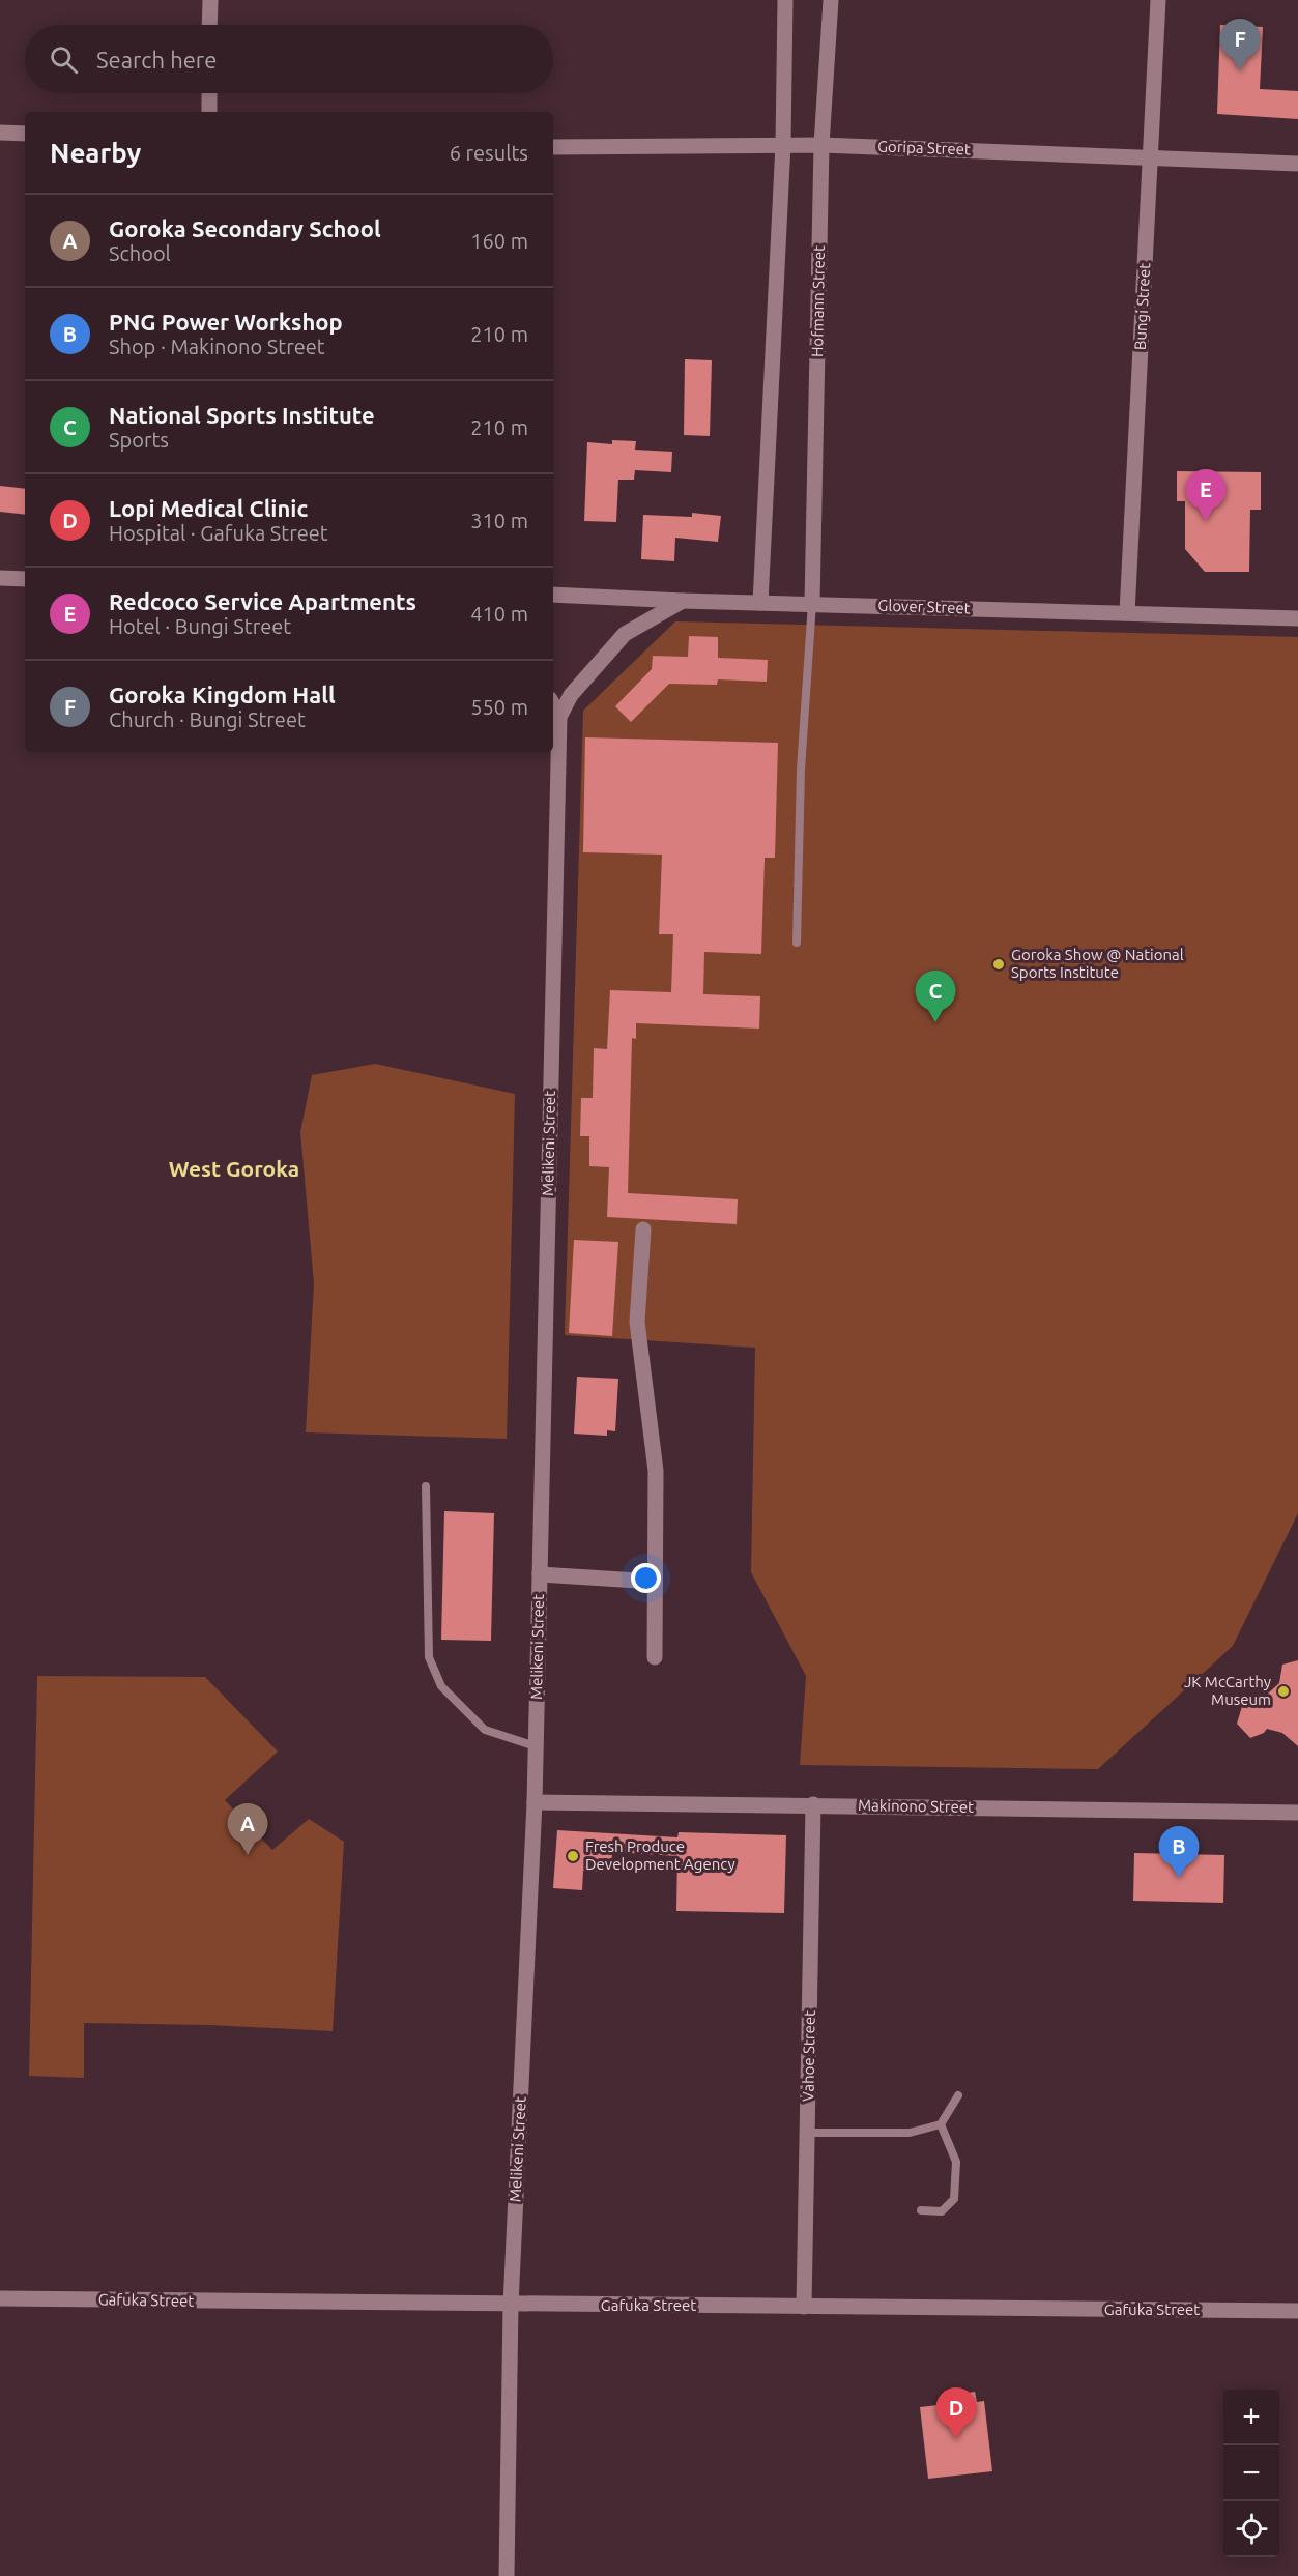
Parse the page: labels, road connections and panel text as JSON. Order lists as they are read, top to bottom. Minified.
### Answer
{"streets":{"street":["Goripa Street","Hofmann Street","Bungi Street","Glover Street","Melikeni Street","Makinono Street","Vahoe Street","Gafuka Street"]},"crossings":[["Goripa Street","Hofmann Street"],["Goripa Street","Bungi Street"],["Hofmann Street","Glover Street"],["Bungi Street","Glover Street"],["Glover Street","Melikeni Street"],["Melikeni Street","Makinono Street"],["Melikeni Street","Gafuka Street"],["Makinono Street","Vahoe Street"],["Vahoe Street","Gafuka Street"]],"districts":["West Goroka"],"places":["Goroka Show @ National Sports Institute","JK McCarthy Museum","Fresh Produce Development Agency"],"page":{"pins":["F","E","C","A","B","D"],"search":"Search here","heading":["Nearby","6 results"],"list":[{"mark":"A","name":"Goroka Secondary School","note":"School","value":"160 m"},{"mark":"B","name":"PNG Power Workshop","note":"Shop · Makinono Street","value":"210 m"},{"mark":"C","name":"National Sports Institute","note":"Sports","value":"210 m"},{"mark":"D","name":"Lopi Medical Clinic","note":"Hospital · Gafuka Street","value":"310 m"},{"mark":"E","name":"Redcoco Service Apartments","note":"Hotel · Bungi Street","value":"410 m"},{"mark":"F","name":"Goroka Kingdom Hall","note":"Church · Bungi Street","value":"550 m"}],"map_buttons":["+","−"]}}
